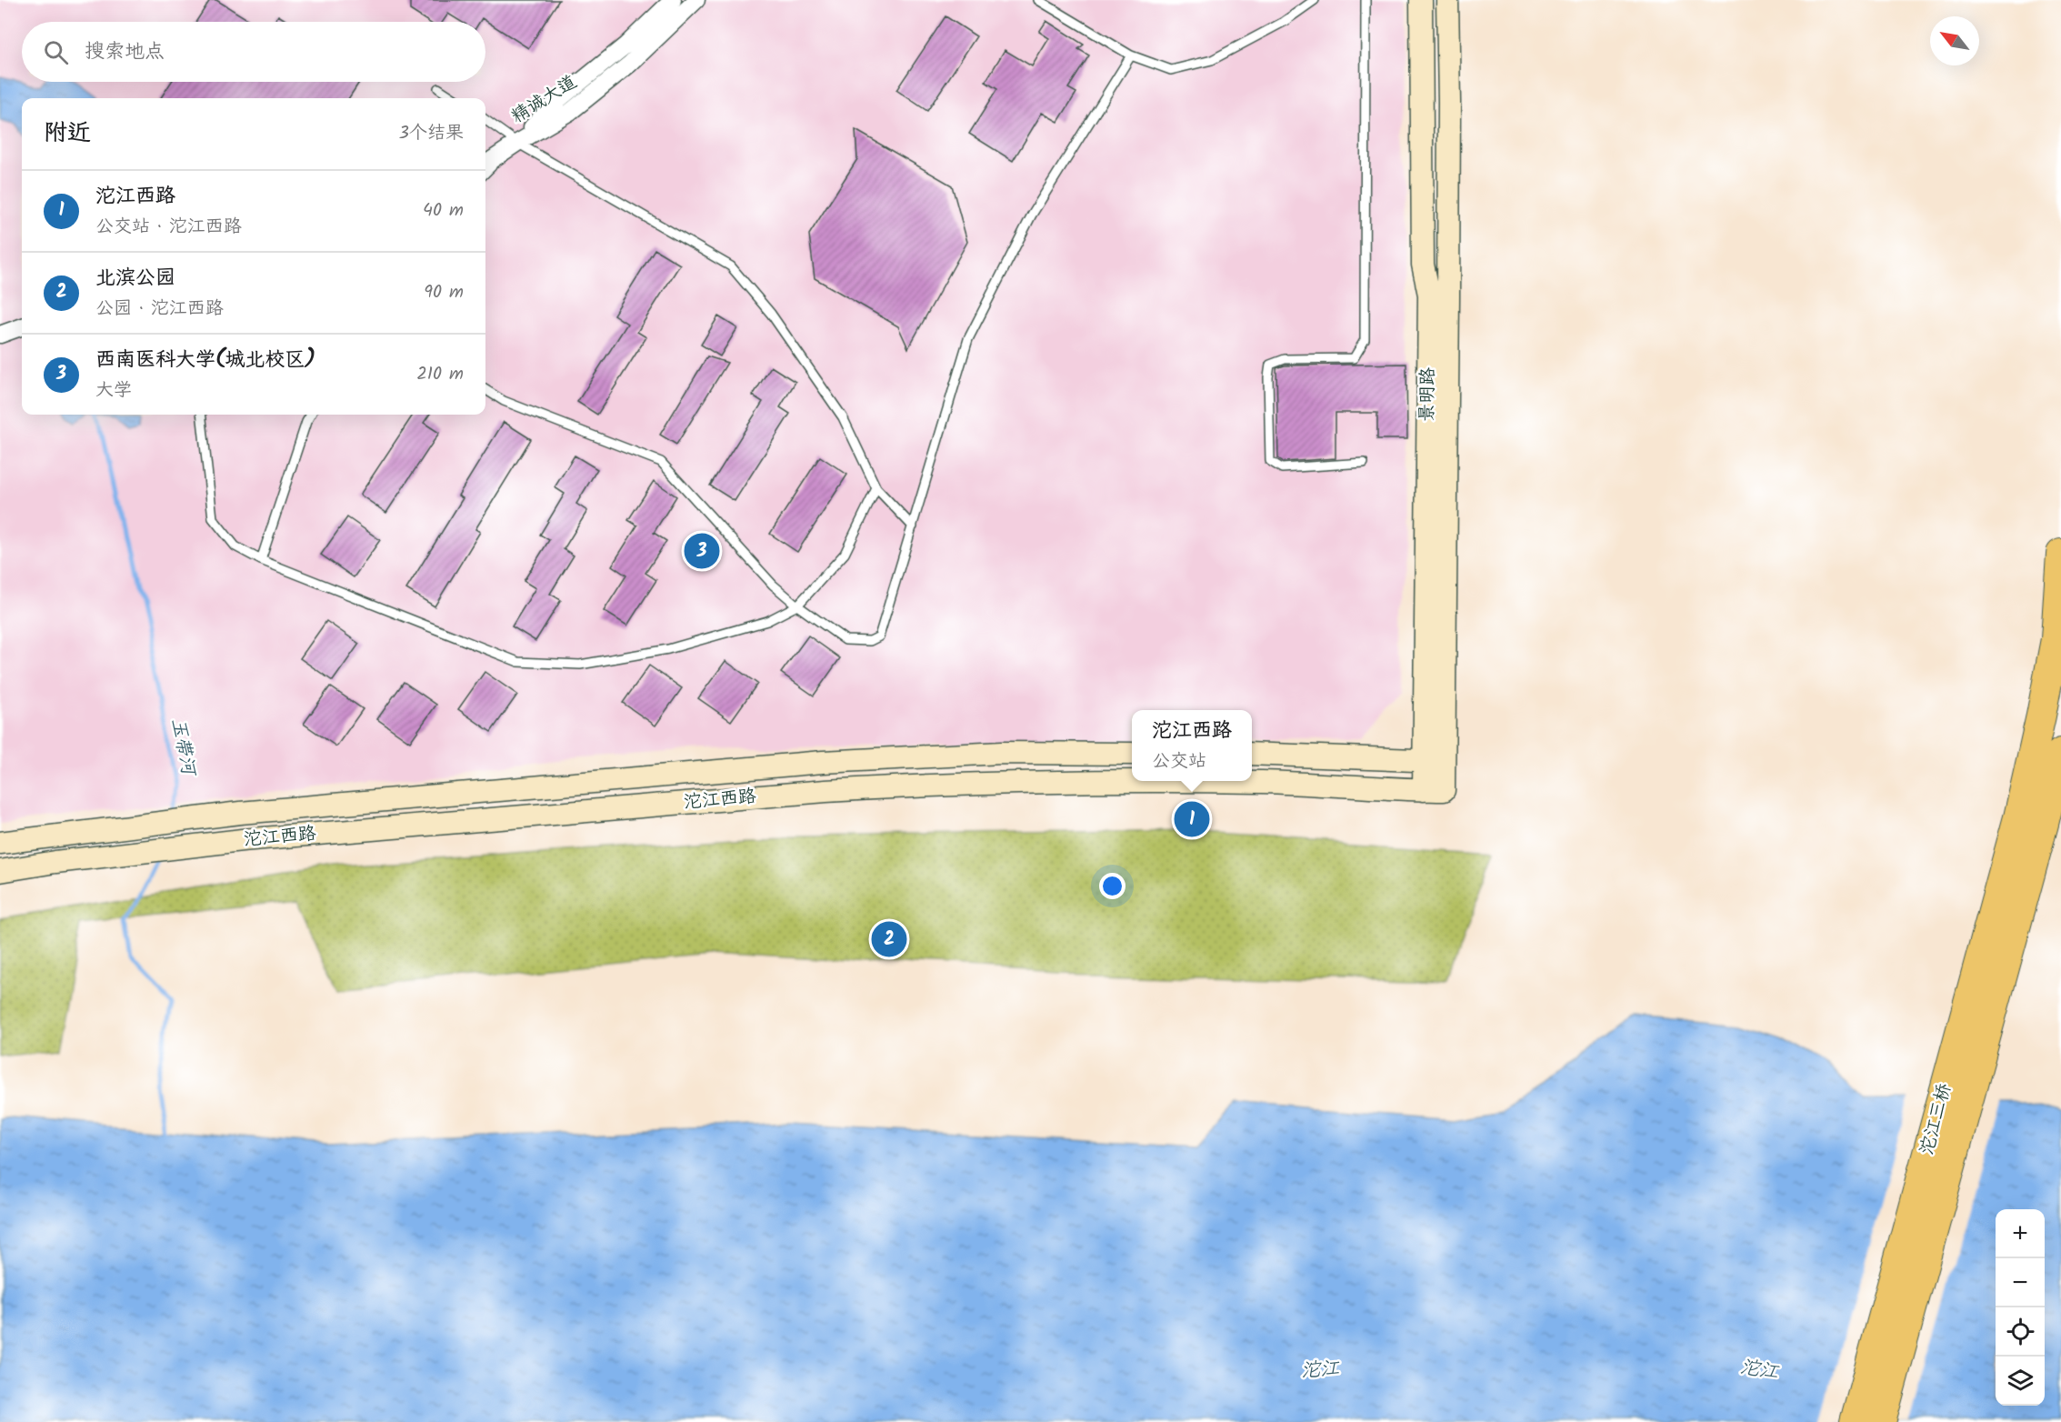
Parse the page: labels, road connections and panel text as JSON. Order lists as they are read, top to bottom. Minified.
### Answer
{"streets":{"highway":["沱江三桥"],"main road":["景明路","沱江西路"],"street":["精诚大道"]},"crossings":[["景明路","沱江西路"]],"water":["玉带河","沱江"],"north":"top left","page":{"search":"搜索地点","heading":["附近","3个结果"],"list":[{"mark":"1","name":"沱江西路","note":"公交站 · 沱江西路","value":"40 m"},{"mark":"2","name":"北滨公园","note":"公园 · 沱江西路","value":"90 m"},{"mark":"3","name":"西南医科大学(城北校区)","note":"大学","value":"210 m"}],"pins":["3","1","2"],"popup":["沱江西路","公交站"],"map_buttons":["+","−"]}}
